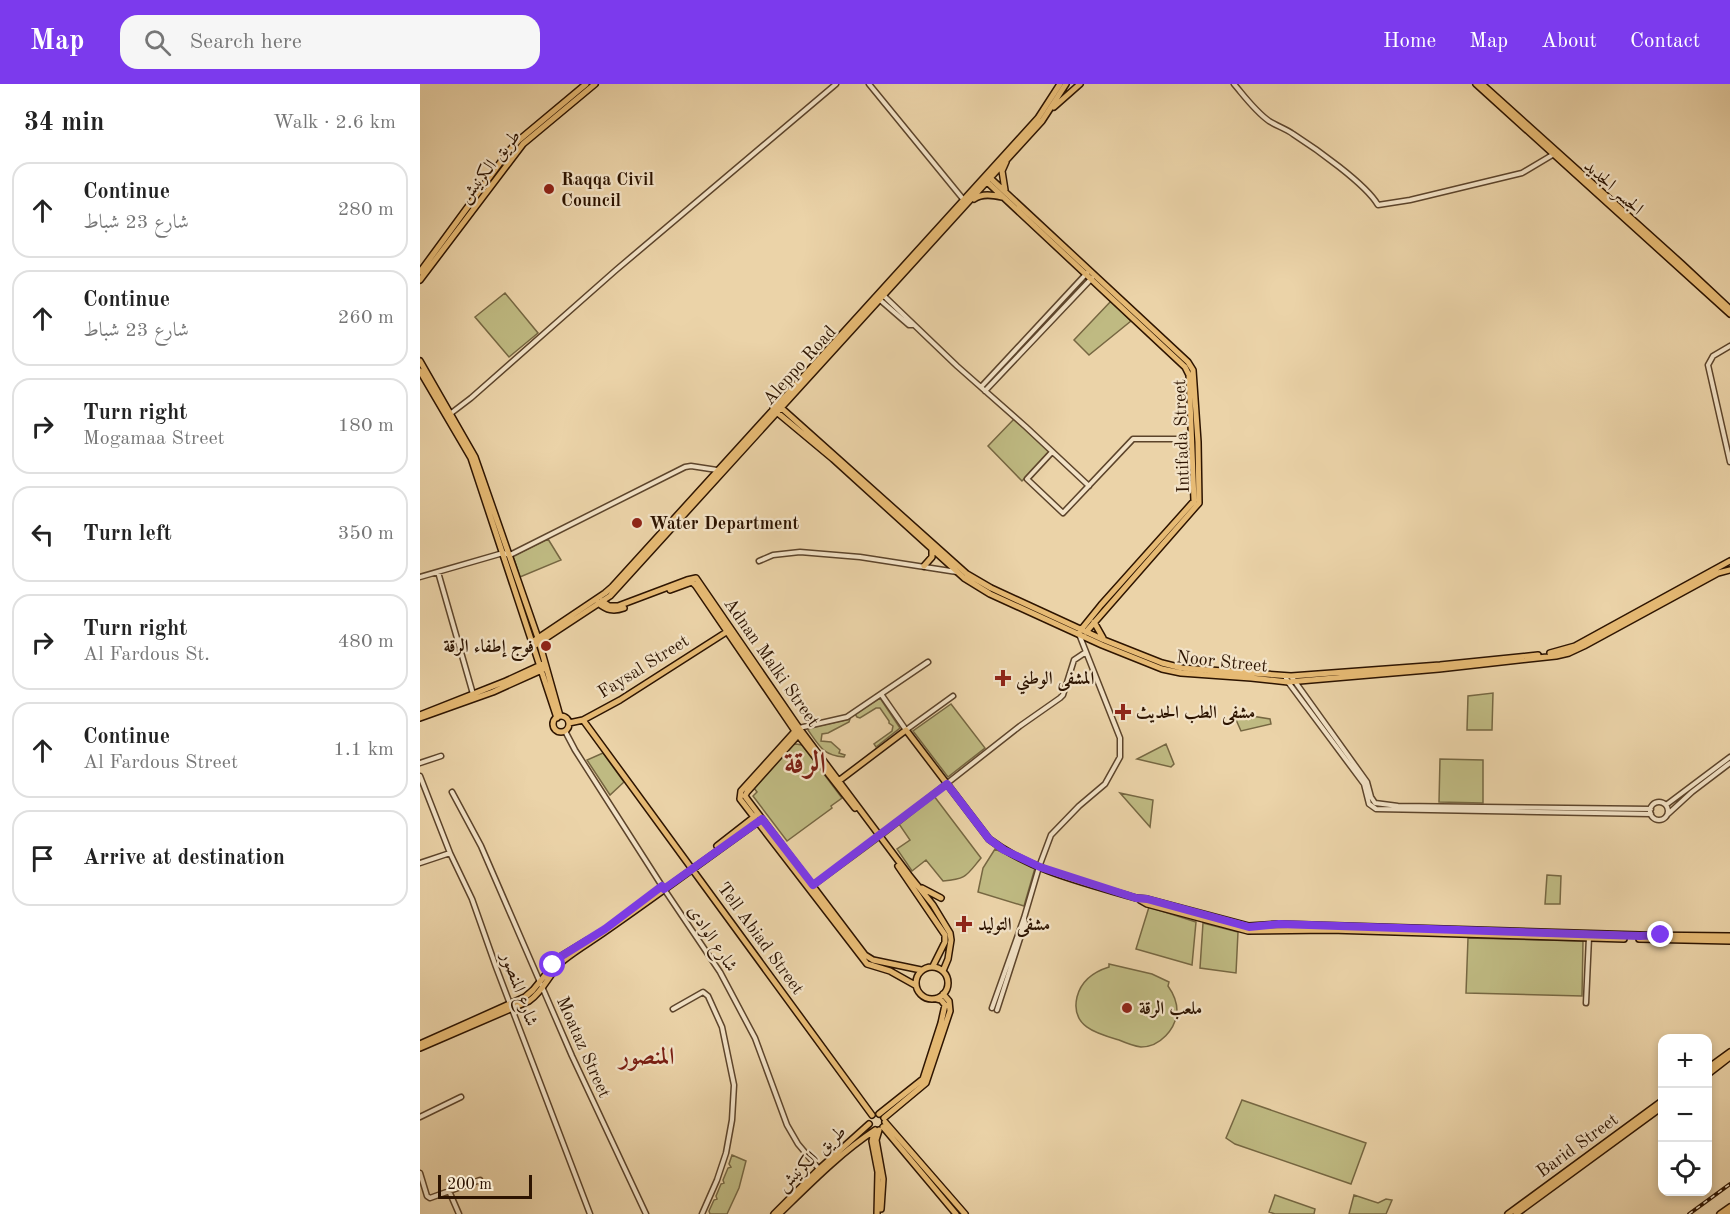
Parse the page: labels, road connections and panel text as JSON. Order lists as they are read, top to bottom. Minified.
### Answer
{"streets":{"main road":["طريق الكرنيش","الجسر الجديد","Aleppo Road","Intifada Street","Noor Street","Adnan Malki Street","Faysal Street","Tell Abiad Street","Barid Street"],"street":["شارع الوادى","شارع المنصور","Moataz Street"]},"crossings":[["طريق الكرنيش","شارع الوادى"],["Aleppo Road","Intifada Street"],["Aleppo Road","Noor Street"],["Aleppo Road","Adnan Malki Street"],["Intifada Street","Noor Street"],["Adnan Malki Street","Faysal Street"],["Faysal Street","شارع الوادى"],["Faysal Street","Tell Abiad Street"]],"districts":["الرقة","المنصور"],"places":{"other":["Raqqa Civil Council","Water Department","فوج إطفاء الرقة","ملعب الرقة"],"health":["المشفى الوطني","مشفى الطب الحديث","مشفى التوليد"]},"scale_bar":"200 m","page":{"header":"Map","search":"Search here","nav":["Home","Map","About","Contact"],"heading":["34 min","Walk · 2.6 km"],"list":[["Continue","شارع 23 شباط","280 m"],["Continue","شارع 23 شباط","260 m"],["Turn right","Mogamaa Street","180 m"],["Turn left","350 m"],["Turn right","Al Fardous St.","480 m"],["Continue","Al Fardous Street","1.1 km"],"Arrive at destination"],"map_buttons":["+","−"],"scale":"200 m"}}
